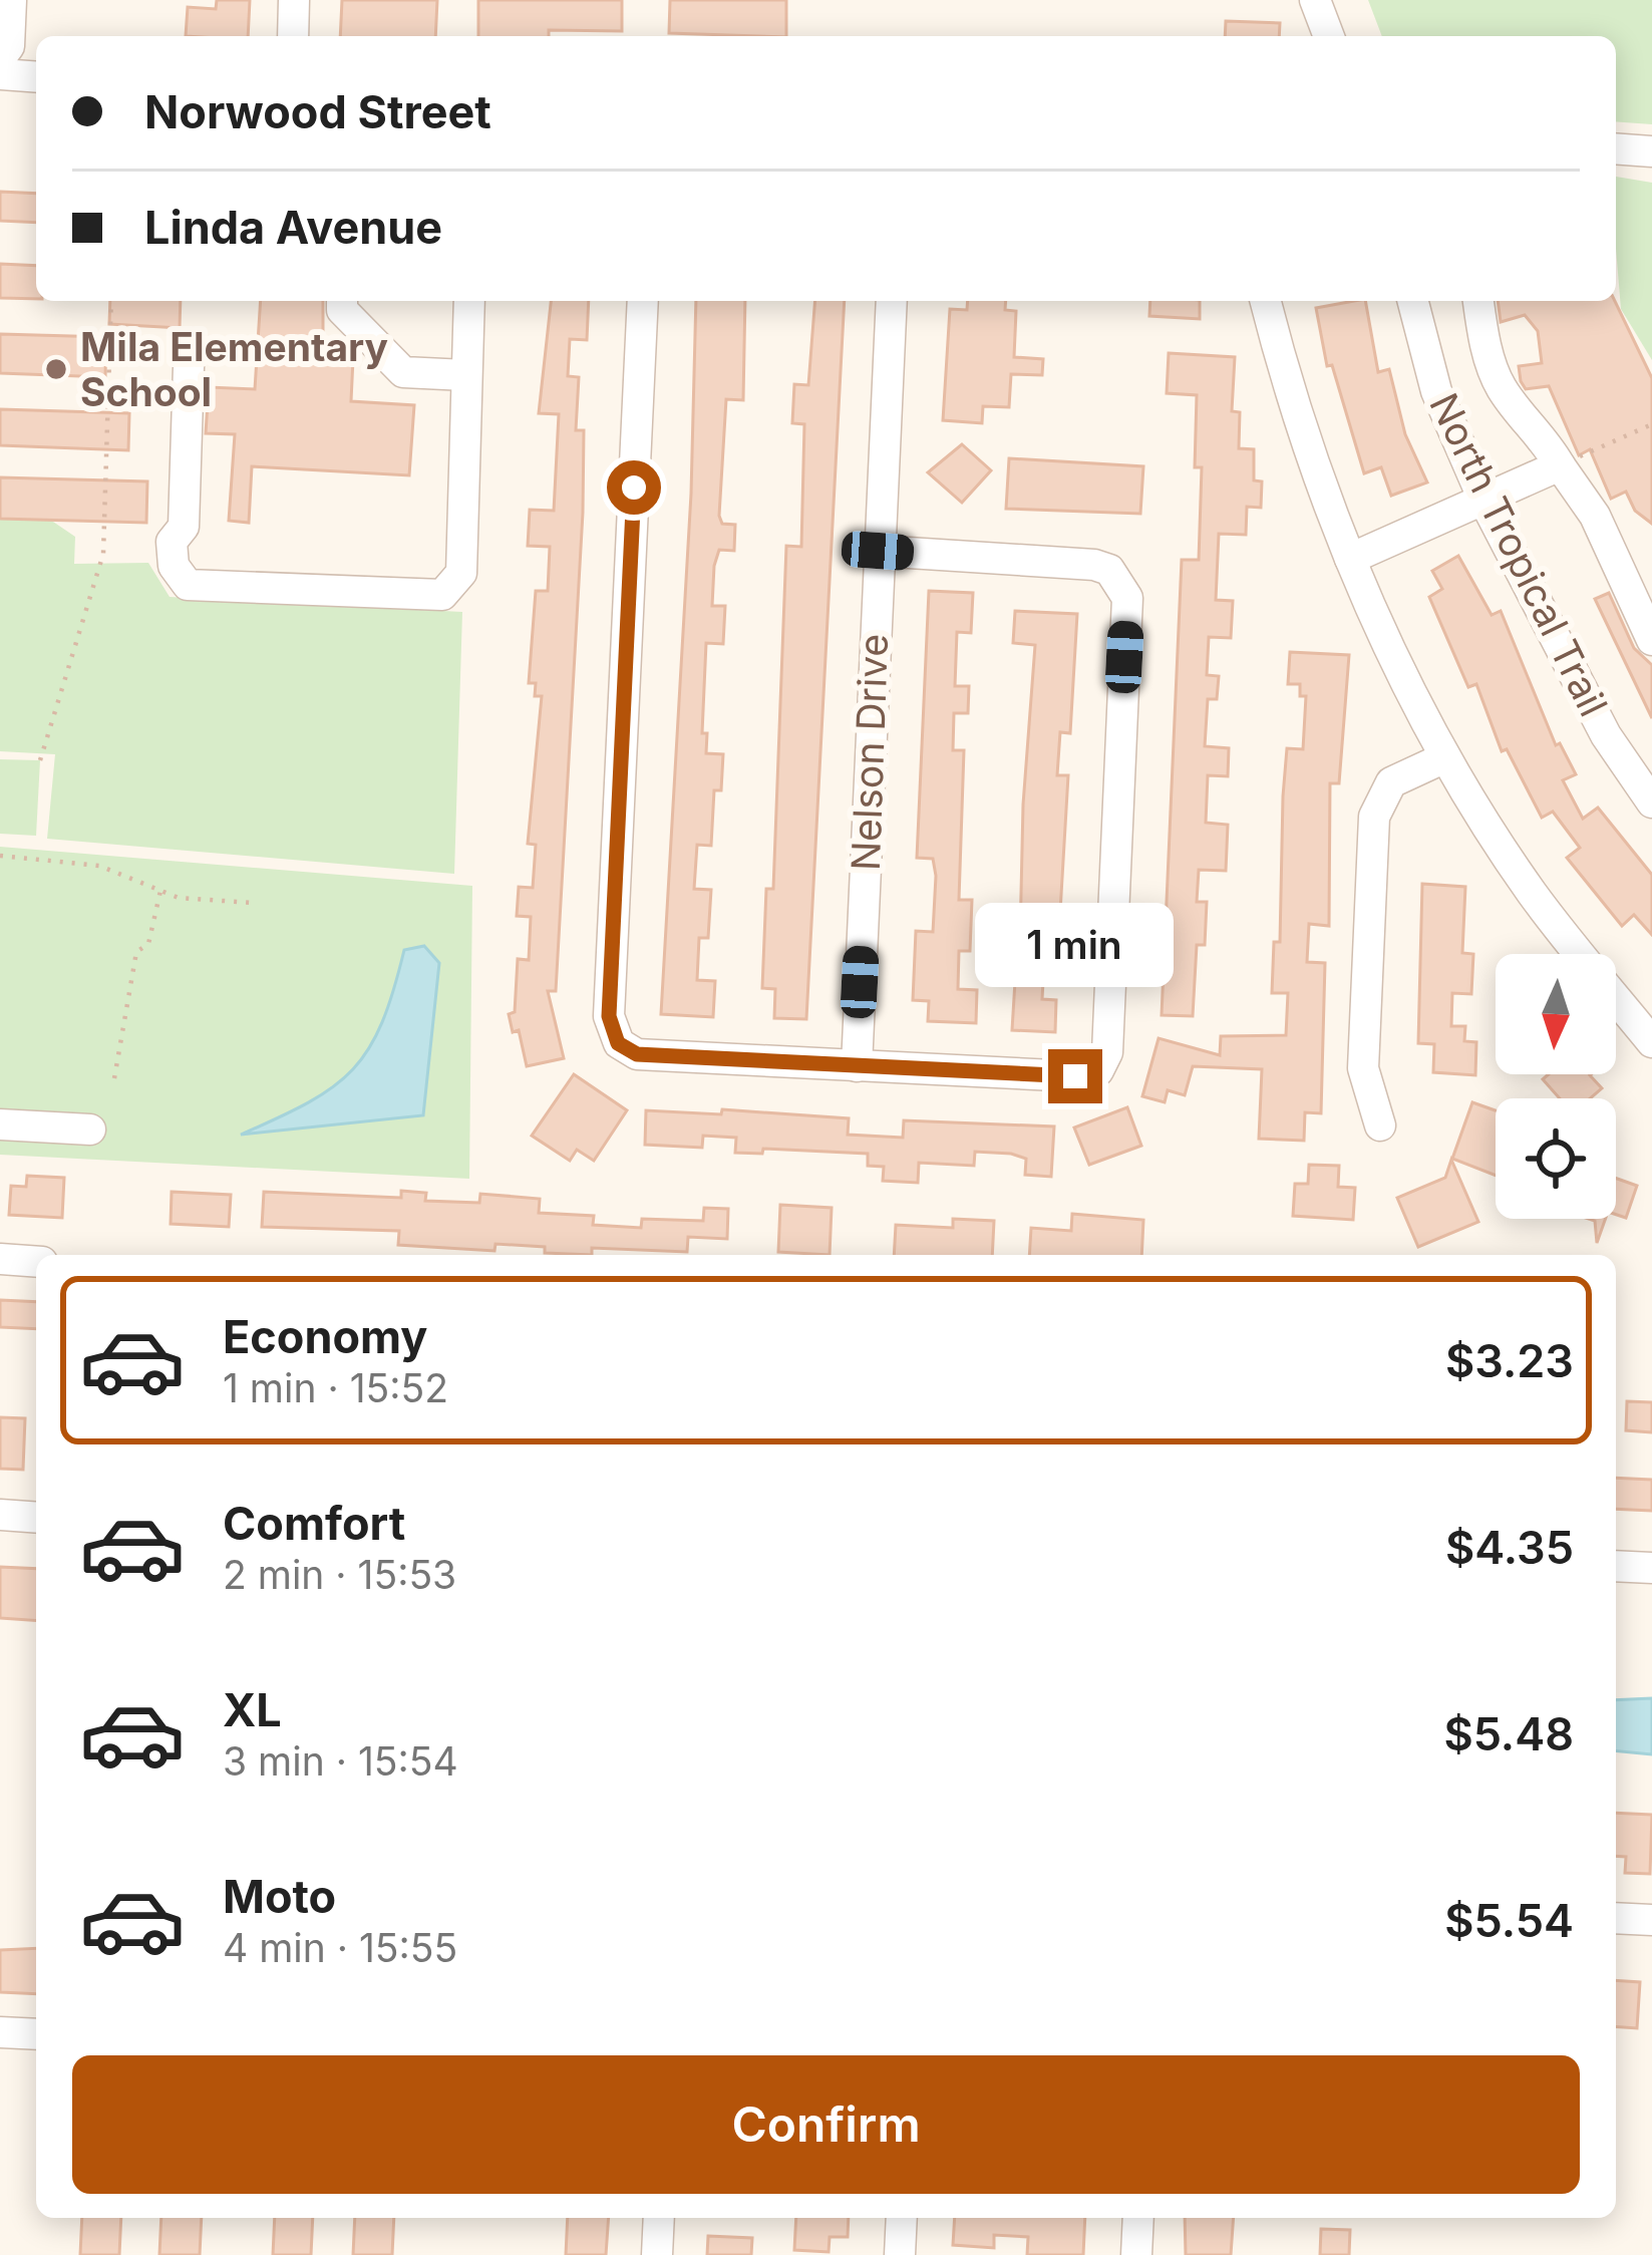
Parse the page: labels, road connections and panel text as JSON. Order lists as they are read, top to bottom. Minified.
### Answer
{"streets":{"street":["North Tropical Trail","Nelson Drive"]},"places":["Mila Elementary School"],"north":"bottom","page":{"banner":["Norwood Street","Linda Avenue"],"bubble":"1 min","list":[{"name":"Economy","note":"1 min · 15:52","value":"$3.23"},{"name":"Comfort","note":"2 min · 15:53","value":"$4.35"},{"name":"XL","note":"3 min · 15:54","value":"$5.48"},{"name":"Moto","note":"4 min · 15:55","value":"$5.54"}],"buttons":"Confirm"}}
